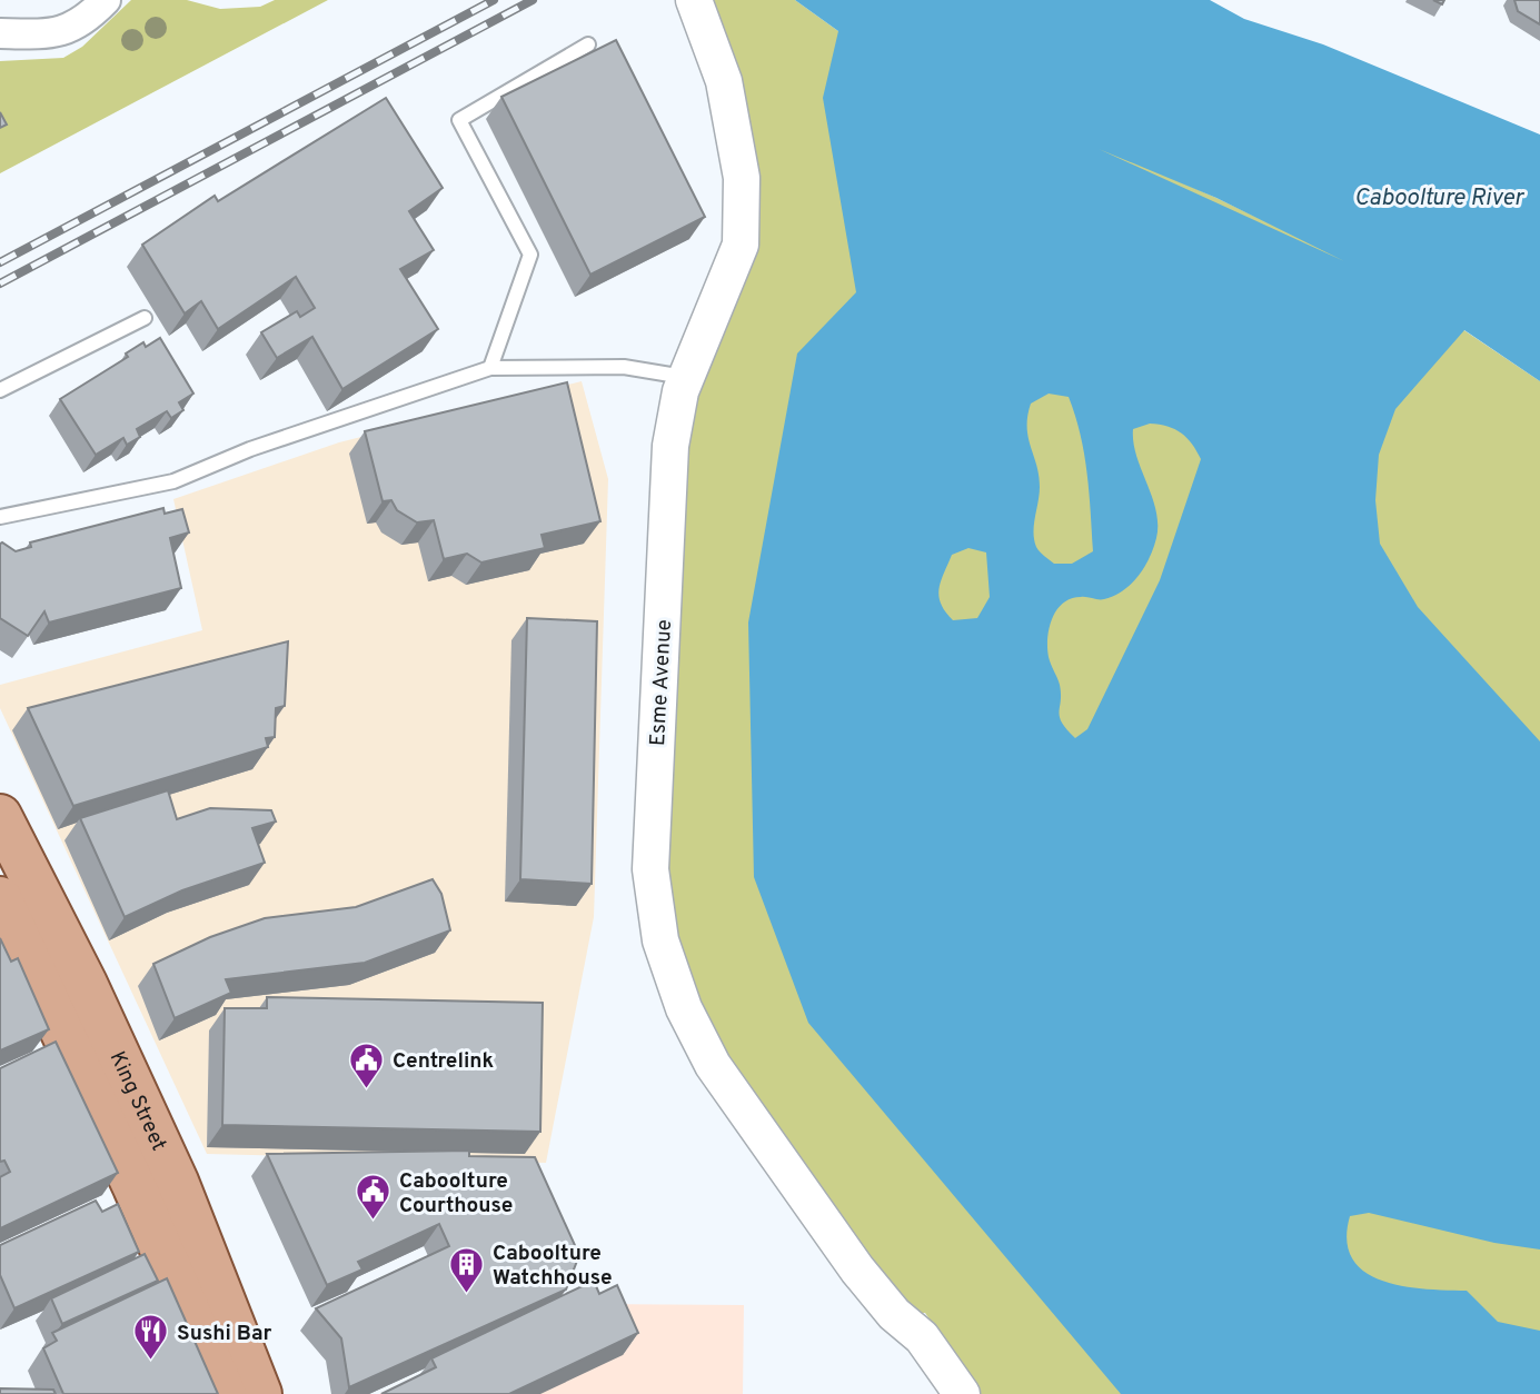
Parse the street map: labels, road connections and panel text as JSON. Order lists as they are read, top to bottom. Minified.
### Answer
{"streets":{"main road":["King Street"],"street":["Esme Avenue"]},"water":["Caboolture River"],"places":{"public building":["Centrelink","Caboolture Courthouse"],"building":["Caboolture Watchhouse"],"restaurant":["Sushi Bar"]}}
